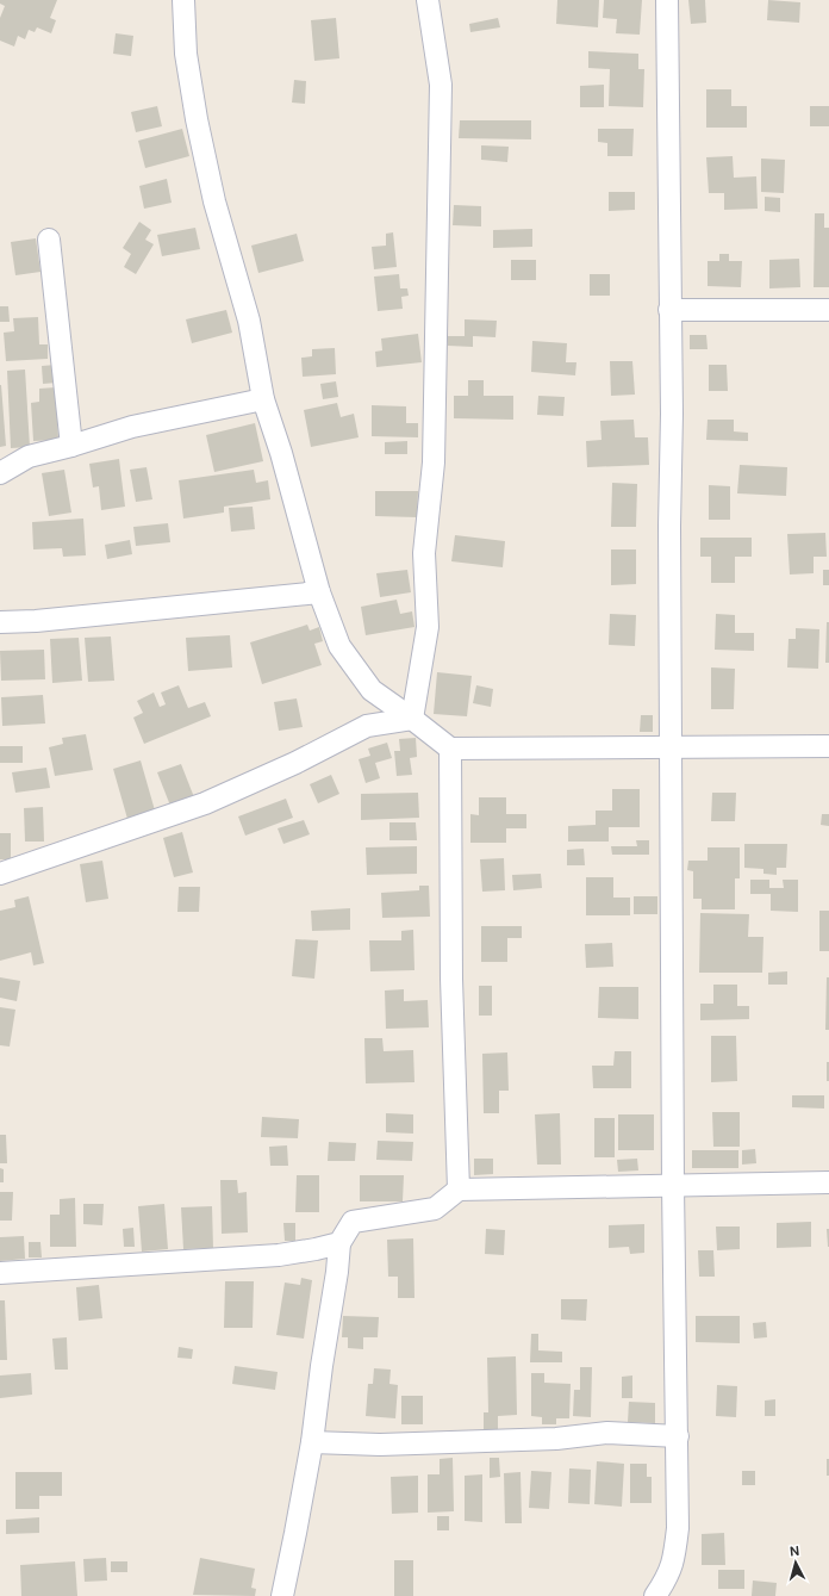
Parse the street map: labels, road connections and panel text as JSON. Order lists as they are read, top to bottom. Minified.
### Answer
{"north":"top"}
